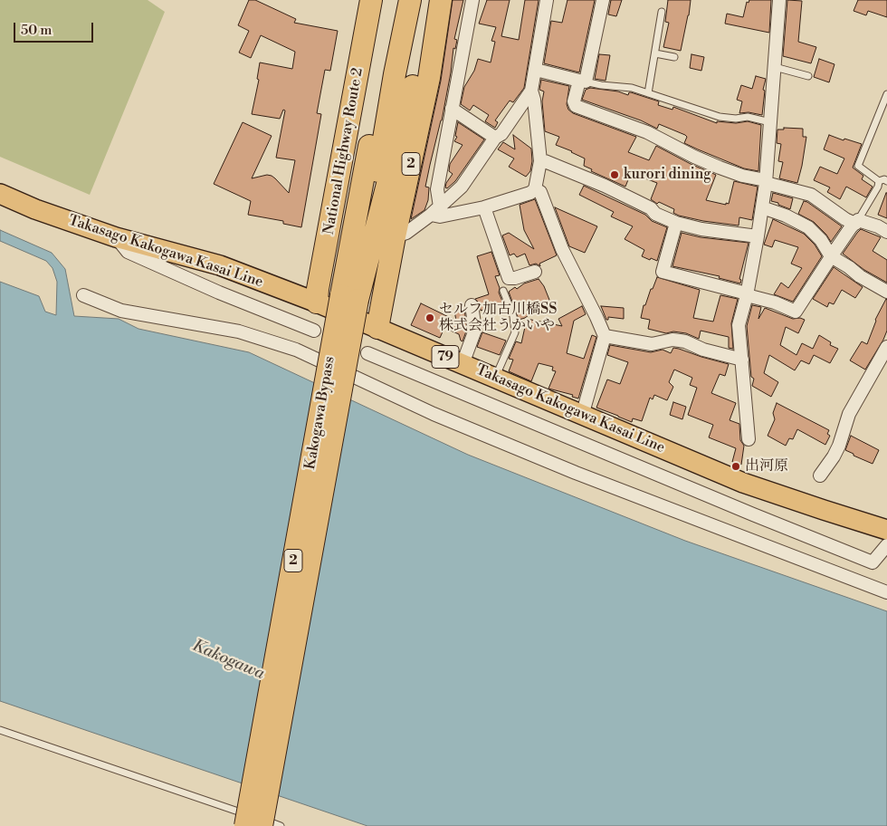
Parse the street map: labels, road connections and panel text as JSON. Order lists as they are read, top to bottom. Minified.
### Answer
{"streets":{"highway":["National Highway Route 2","2","Kakogawa Bypass"],"main road":["Takasago Kakogawa Kasai Line","79"]},"crossings":[["National Highway Route 2","Takasago Kakogawa Kasai Line"],["2","Takasago Kakogawa Kasai Line"]],"water":["Kakogawa"],"places":["kurori dining","セルフ加古川橋SS 株式会社うかいや","出河原"],"scale_bar":"50 m"}
